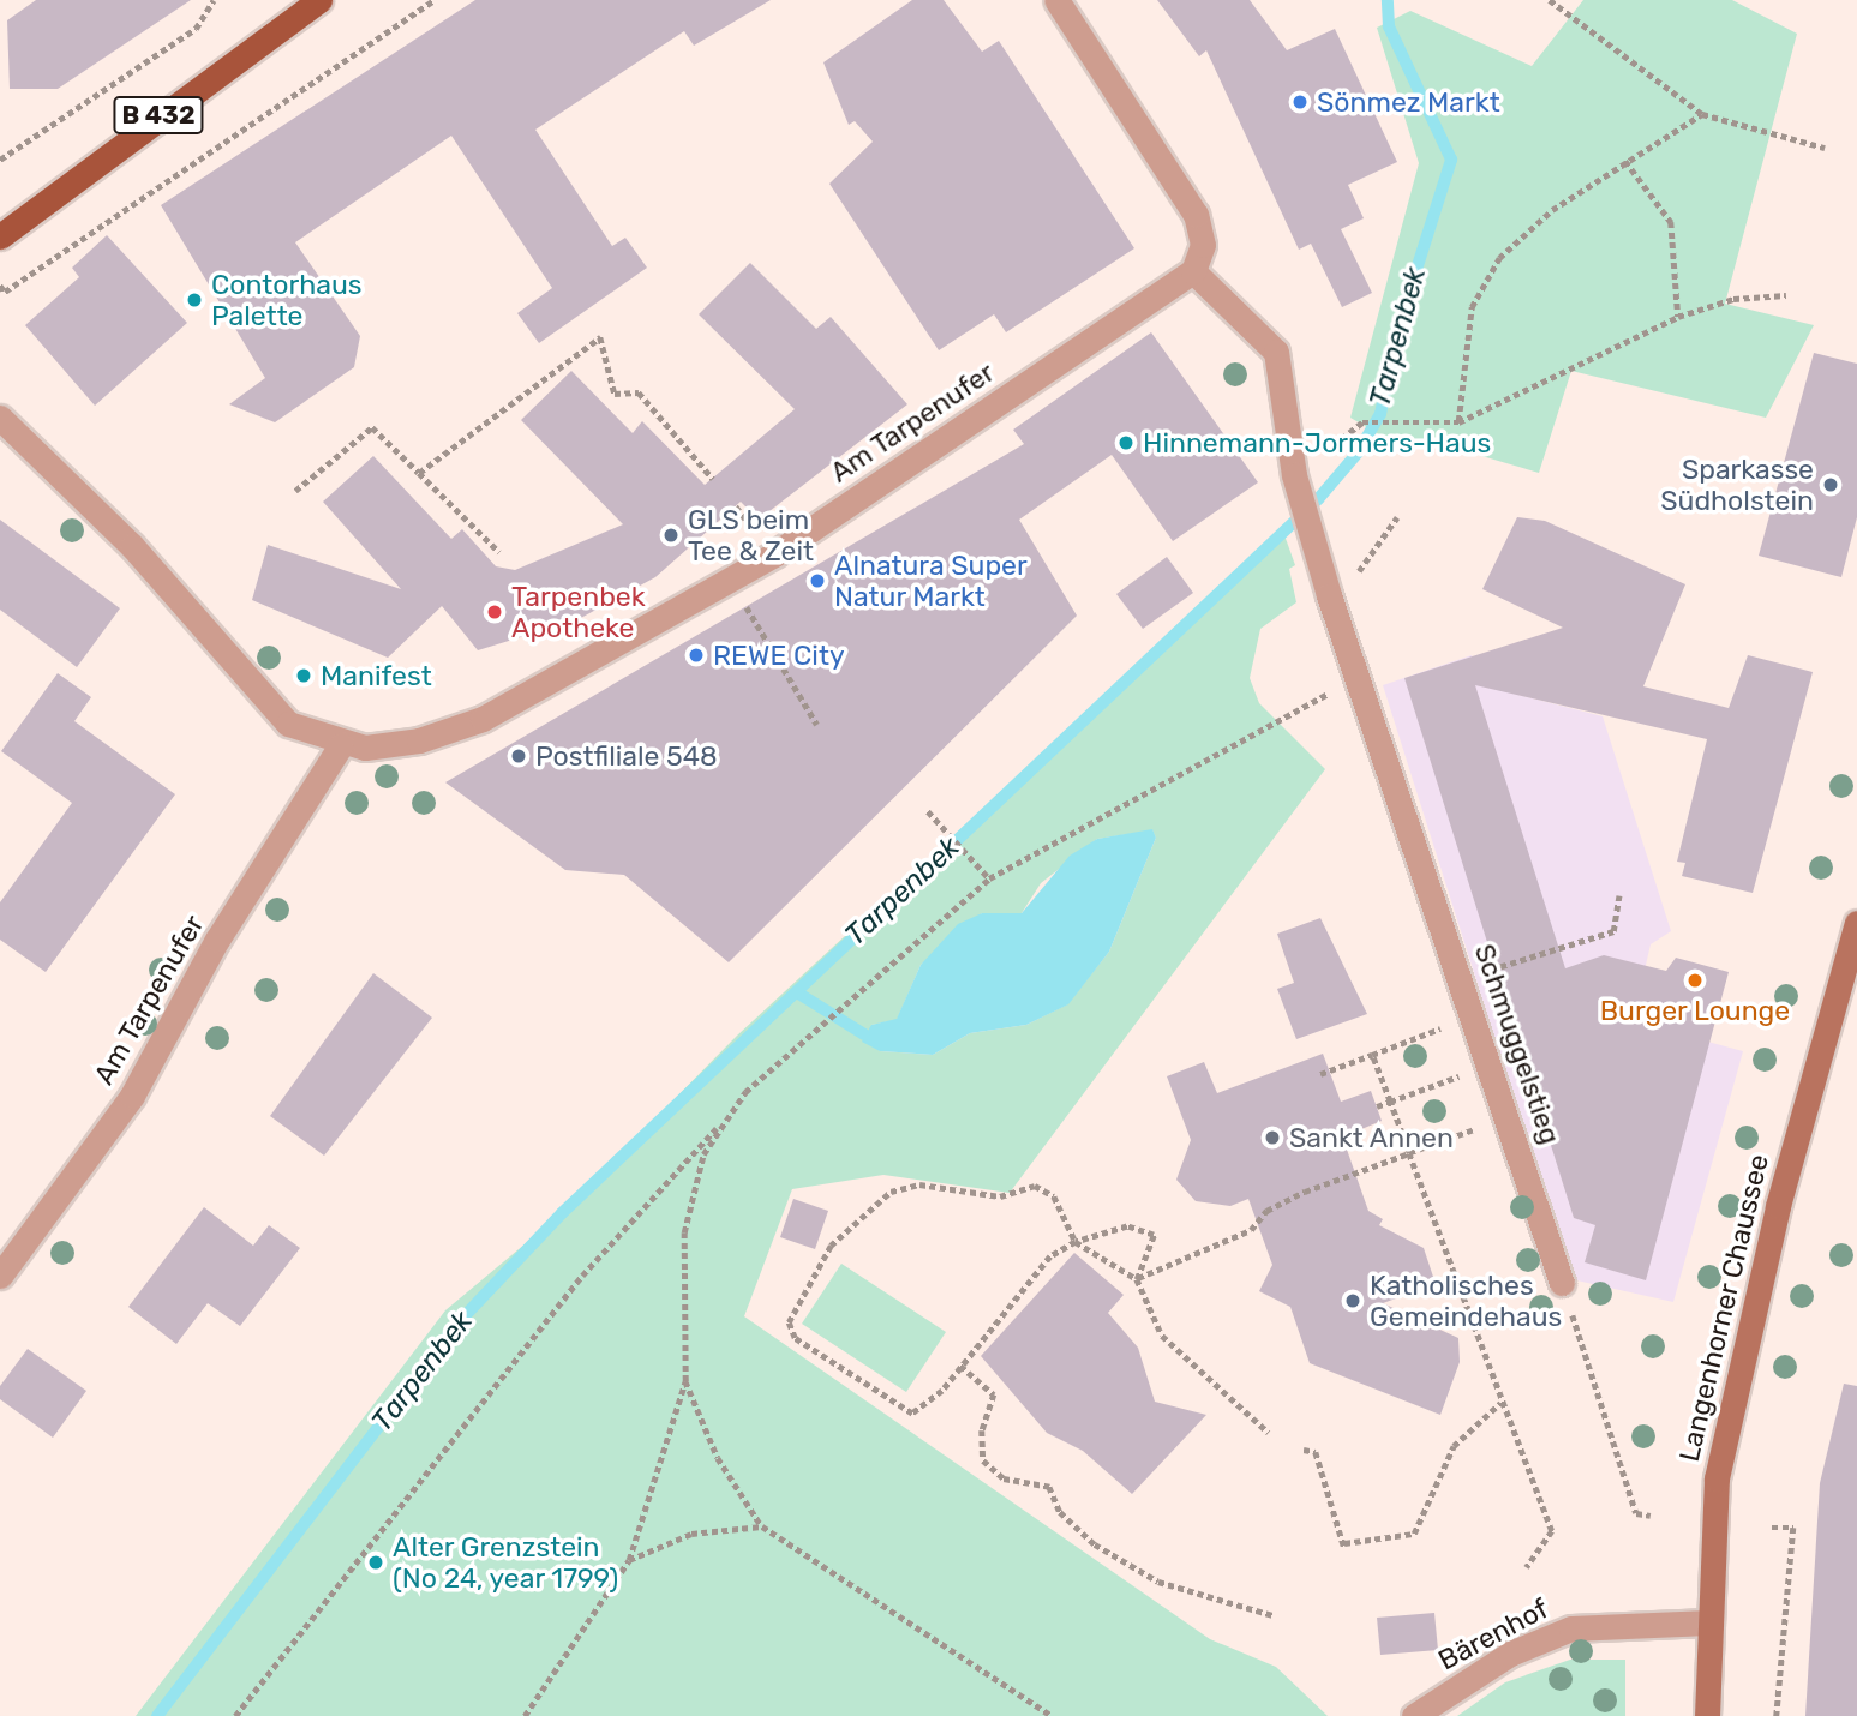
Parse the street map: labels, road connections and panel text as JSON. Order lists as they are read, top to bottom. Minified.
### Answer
{"streets":{"main road":["B 432","Langenhorner Chaussee"],"street":["Am Tarpenufer","Schmuggelstieg","Bärenhof"]},"crossings":[["Am Tarpenufer","Schmuggelstieg"],["Langenhorner Chaussee","Bärenhof"]],"water":["Tarpenbek"],"places":["Sönmez Markt","Contorhaus Palette","Hinnemann-Jormers-Haus","Sparkasse Südholstein","GLS beim Tee & Zeit","Alnatura Super Natur Markt","Tarpenbek Apotheke","REWE City","Manifest","Postfiliale 548","Burger Lounge","Sankt Annen","Katholisches Gemeindehaus","Alter Grenzstein (No 24, year 1799)"]}
